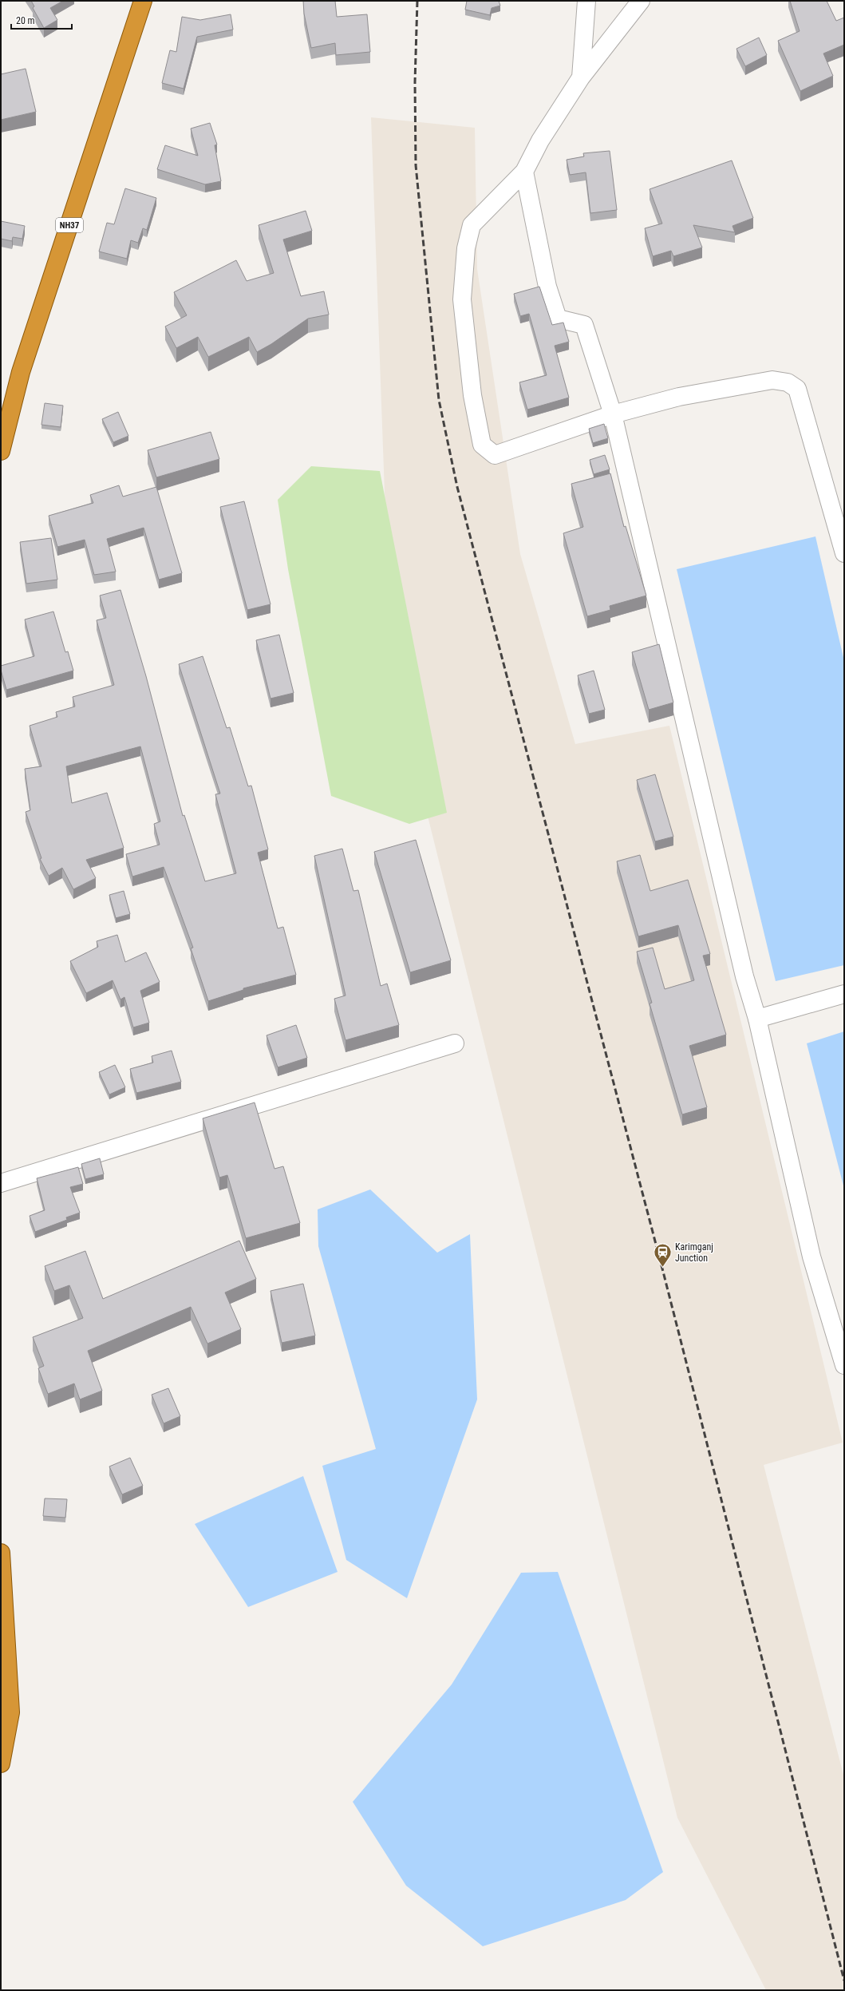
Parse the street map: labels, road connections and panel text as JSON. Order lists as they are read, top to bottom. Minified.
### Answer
{"streets":{"highway":["NH37"]},"places":{"station":["Karimganj Junction"]},"scale_bar":"20 m"}
